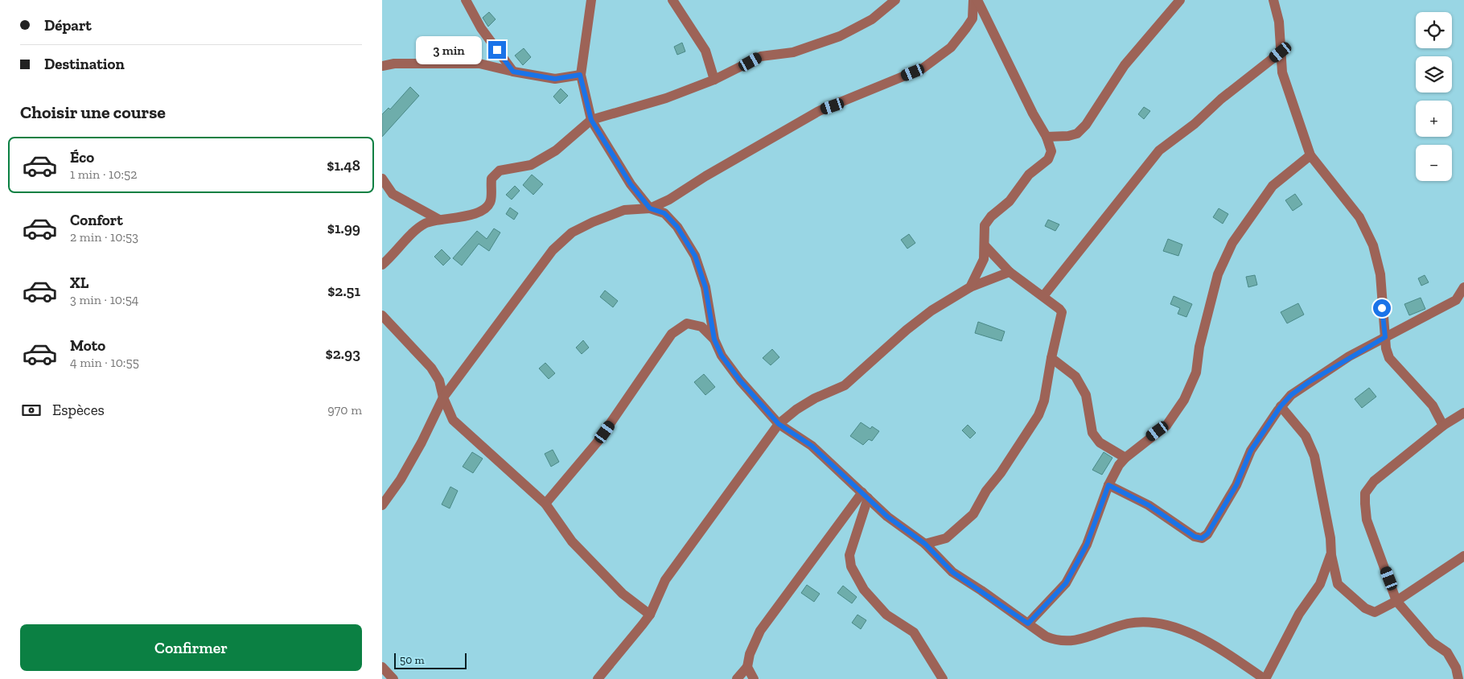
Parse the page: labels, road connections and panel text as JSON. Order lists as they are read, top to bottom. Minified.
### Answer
{"scale_bar":"50 m","page":{"banner":["Départ","Destination"],"map_buttons":["+","−"],"bubble":"3 min","heading":"Choisir une course","list":[{"name":"Éco","note":"1 min · 10:52","value":"$1.48"},{"name":"Confort","note":"2 min · 10:53","value":"$1.99"},{"name":"XL","note":"3 min · 10:54","value":"$2.51"},{"name":"Moto","note":"4 min · 10:55","value":"$2.93"}],"pay":["Espèces","970 m"],"buttons":"Confirmer","scale":"50 m"}}
